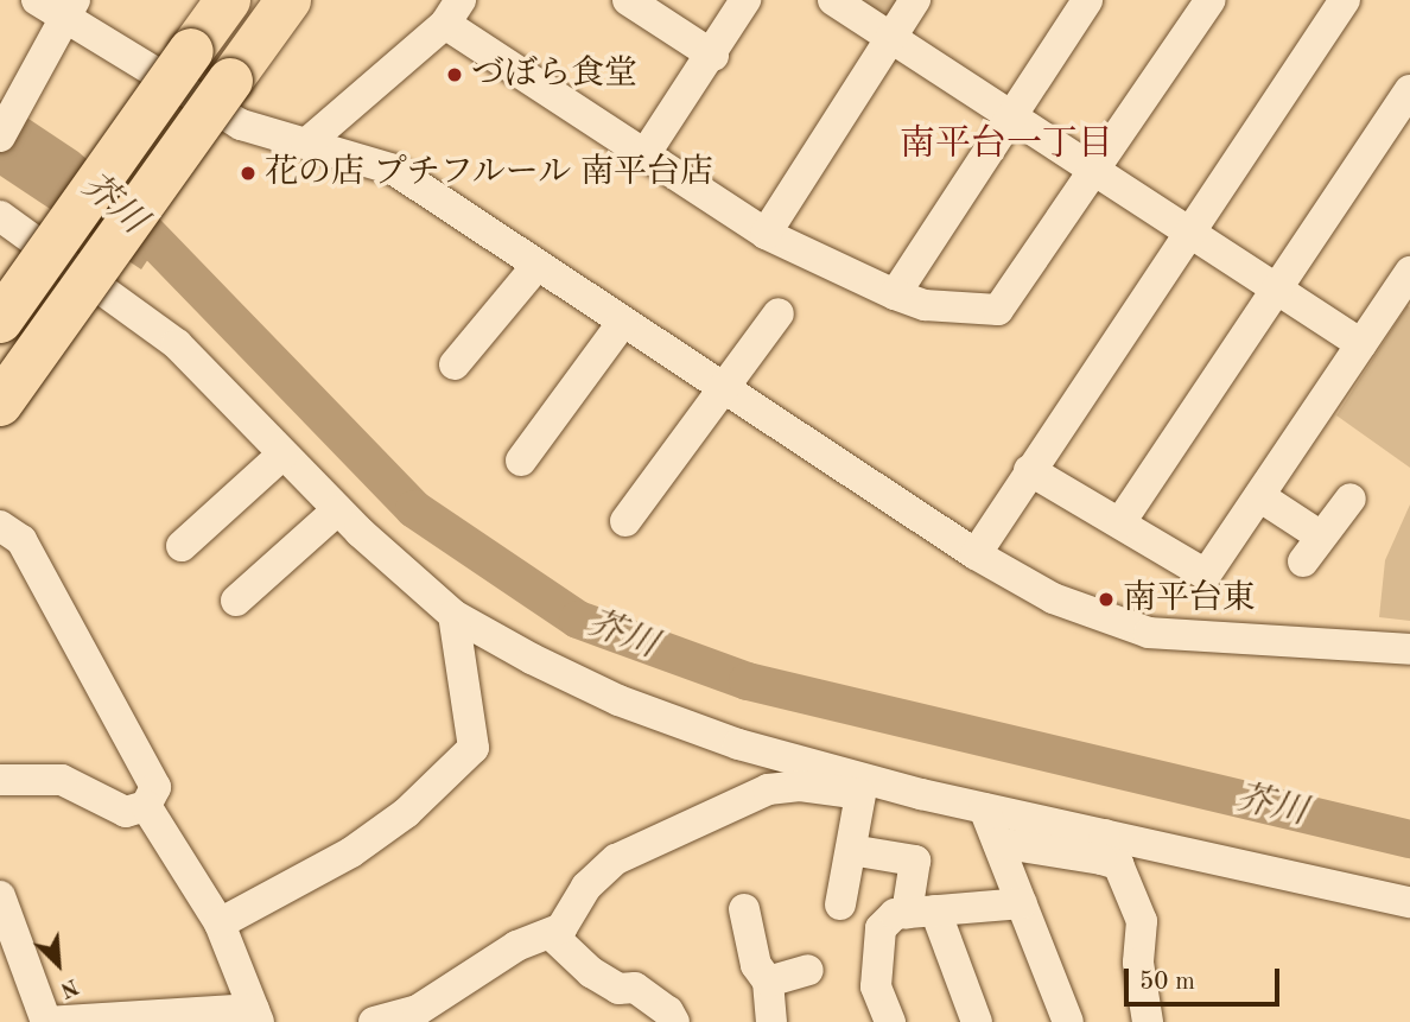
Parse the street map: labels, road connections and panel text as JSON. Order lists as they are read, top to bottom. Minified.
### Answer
{"districts":["南平台一丁目"],"water":["芥川"],"places":["づぼら食堂","花の店 プチフルール 南平台店","南平台東"],"scale_bar":"50 m","north":"bottom right"}
